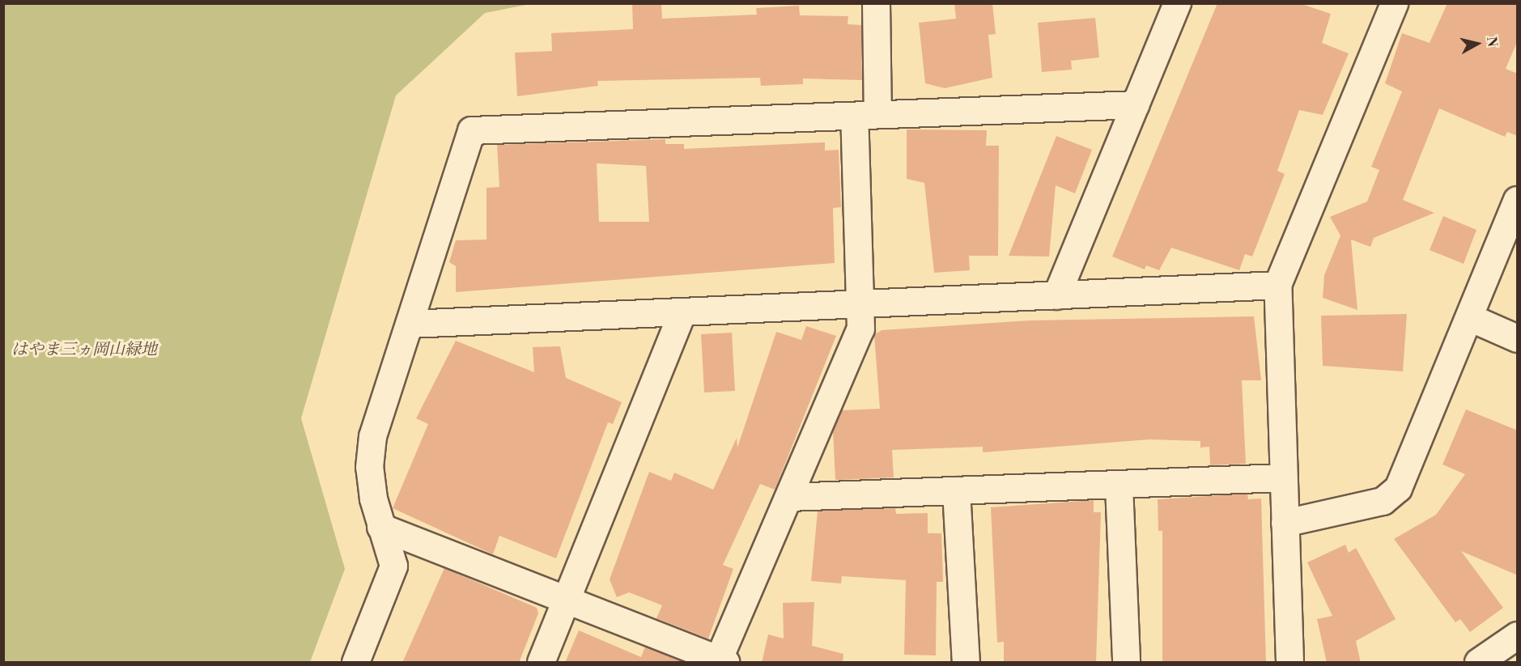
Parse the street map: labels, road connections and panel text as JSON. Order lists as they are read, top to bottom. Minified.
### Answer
{"parks":["はやま三ヵ岡山緑地"],"north":"right"}
